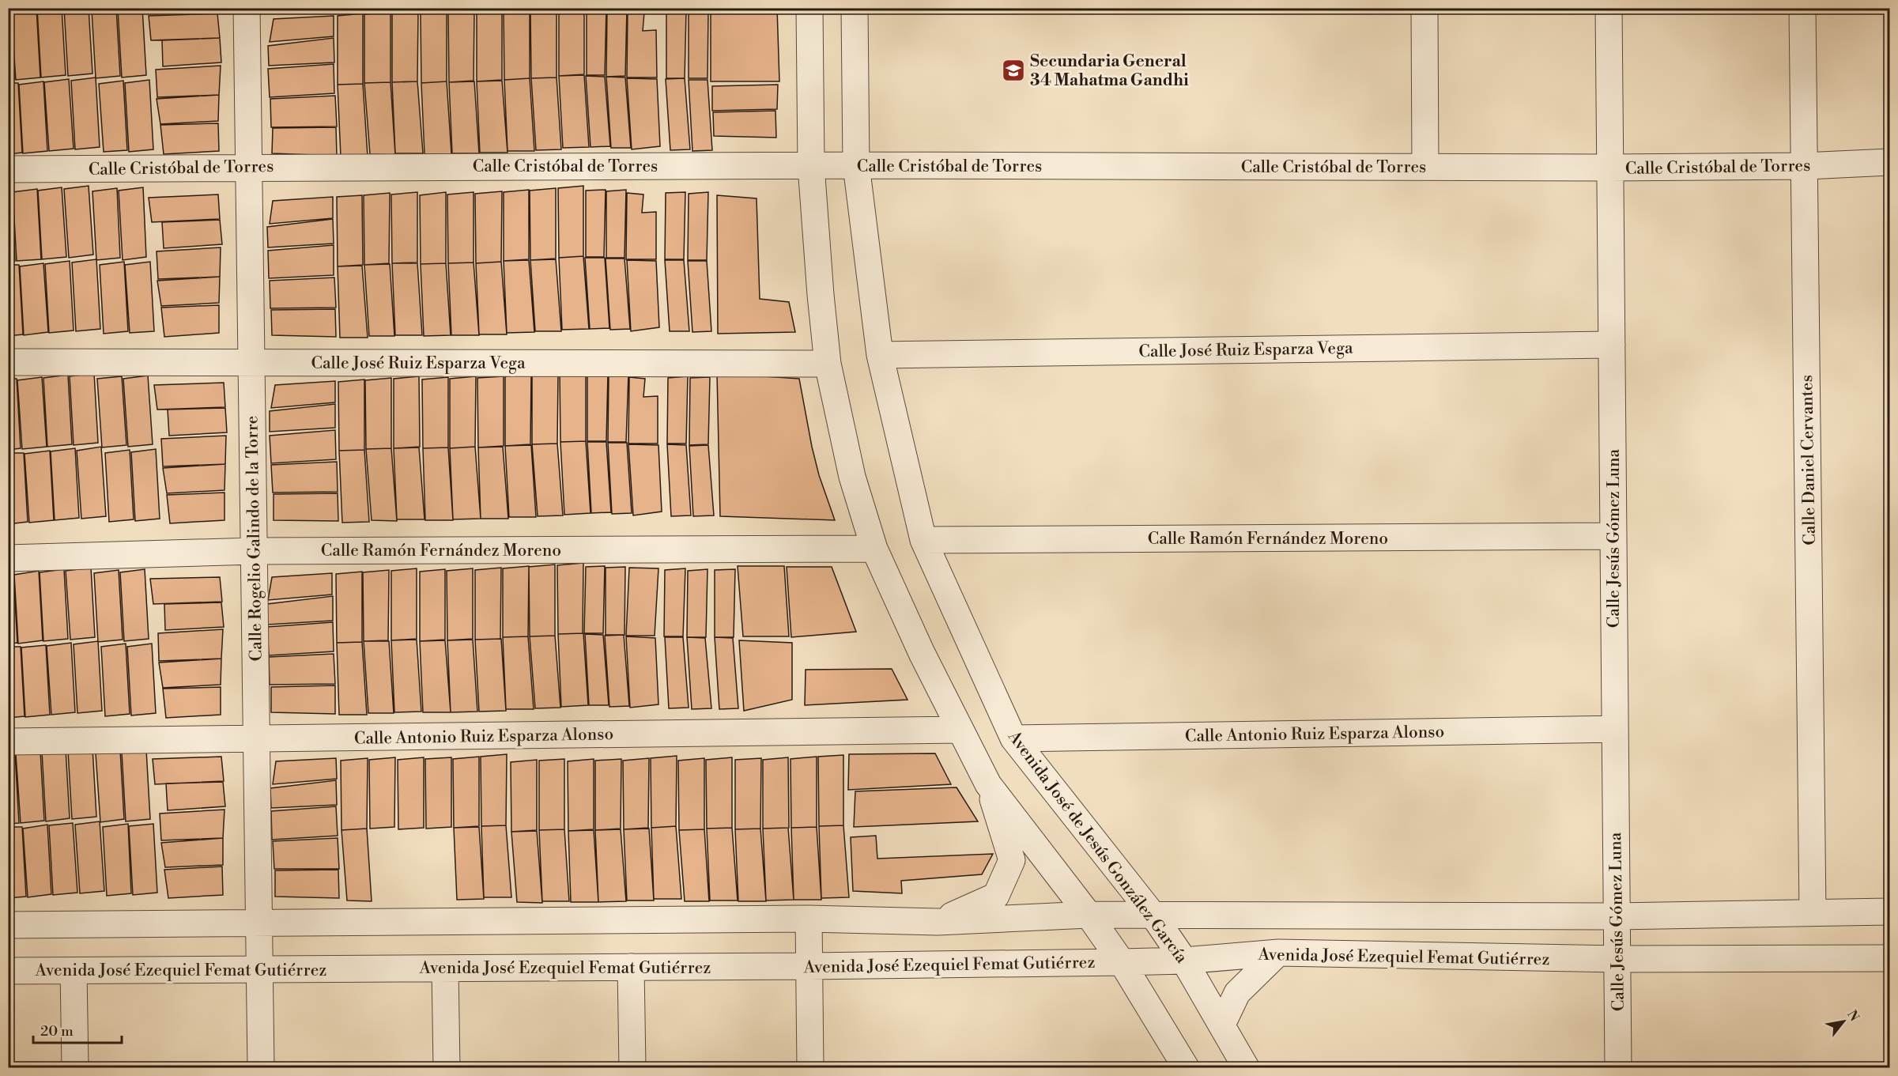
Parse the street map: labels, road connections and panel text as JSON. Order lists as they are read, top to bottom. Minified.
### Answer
{"streets":{"street":["Calle Cristóbal de Torres","Calle José Ruiz Esparza Vega","Calle Daniel Cervantes","Calle Rogelio Galindo de la Torre","Calle Ramón Fernández Moreno","Calle Jesús Gómez Luna","Calle Antonio Ruiz Esparza Alonso","Avenida José de Jesús González García","Avenida José Ezequiel Femat Gutiérrez"]},"crossings":[["Calle Cristóbal de Torres","Calle Daniel Cervantes"],["Calle Cristóbal de Torres","Calle Rogelio Galindo de la Torre"],["Calle Cristóbal de Torres","Calle Jesús Gómez Luna"],["Calle Cristóbal de Torres","Avenida José de Jesús González García"],["Calle José Ruiz Esparza Vega","Calle Rogelio Galindo de la Torre"],["Calle José Ruiz Esparza Vega","Calle Jesús Gómez Luna"],["Calle José Ruiz Esparza Vega","Avenida José de Jesús González García"],["Calle Rogelio Galindo de la Torre","Calle Ramón Fernández Moreno"],["Calle Rogelio Galindo de la Torre","Calle Antonio Ruiz Esparza Alonso"],["Calle Rogelio Galindo de la Torre","Avenida José Ezequiel Femat Gutiérrez"],["Calle Ramón Fernández Moreno","Calle Jesús Gómez Luna"],["Calle Ramón Fernández Moreno","Avenida José de Jesús González García"],["Calle Jesús Gómez Luna","Calle Antonio Ruiz Esparza Alonso"],["Calle Jesús Gómez Luna","Avenida José Ezequiel Femat Gutiérrez"],["Calle Antonio Ruiz Esparza Alonso","Avenida José de Jesús González García"],["Avenida José de Jesús González García","Avenida José Ezequiel Femat Gutiérrez"]],"places":{"school or university":["Secundaria General 34 Mahatma Gandhi"]},"scale_bar":"20 m","north":"top right"}
